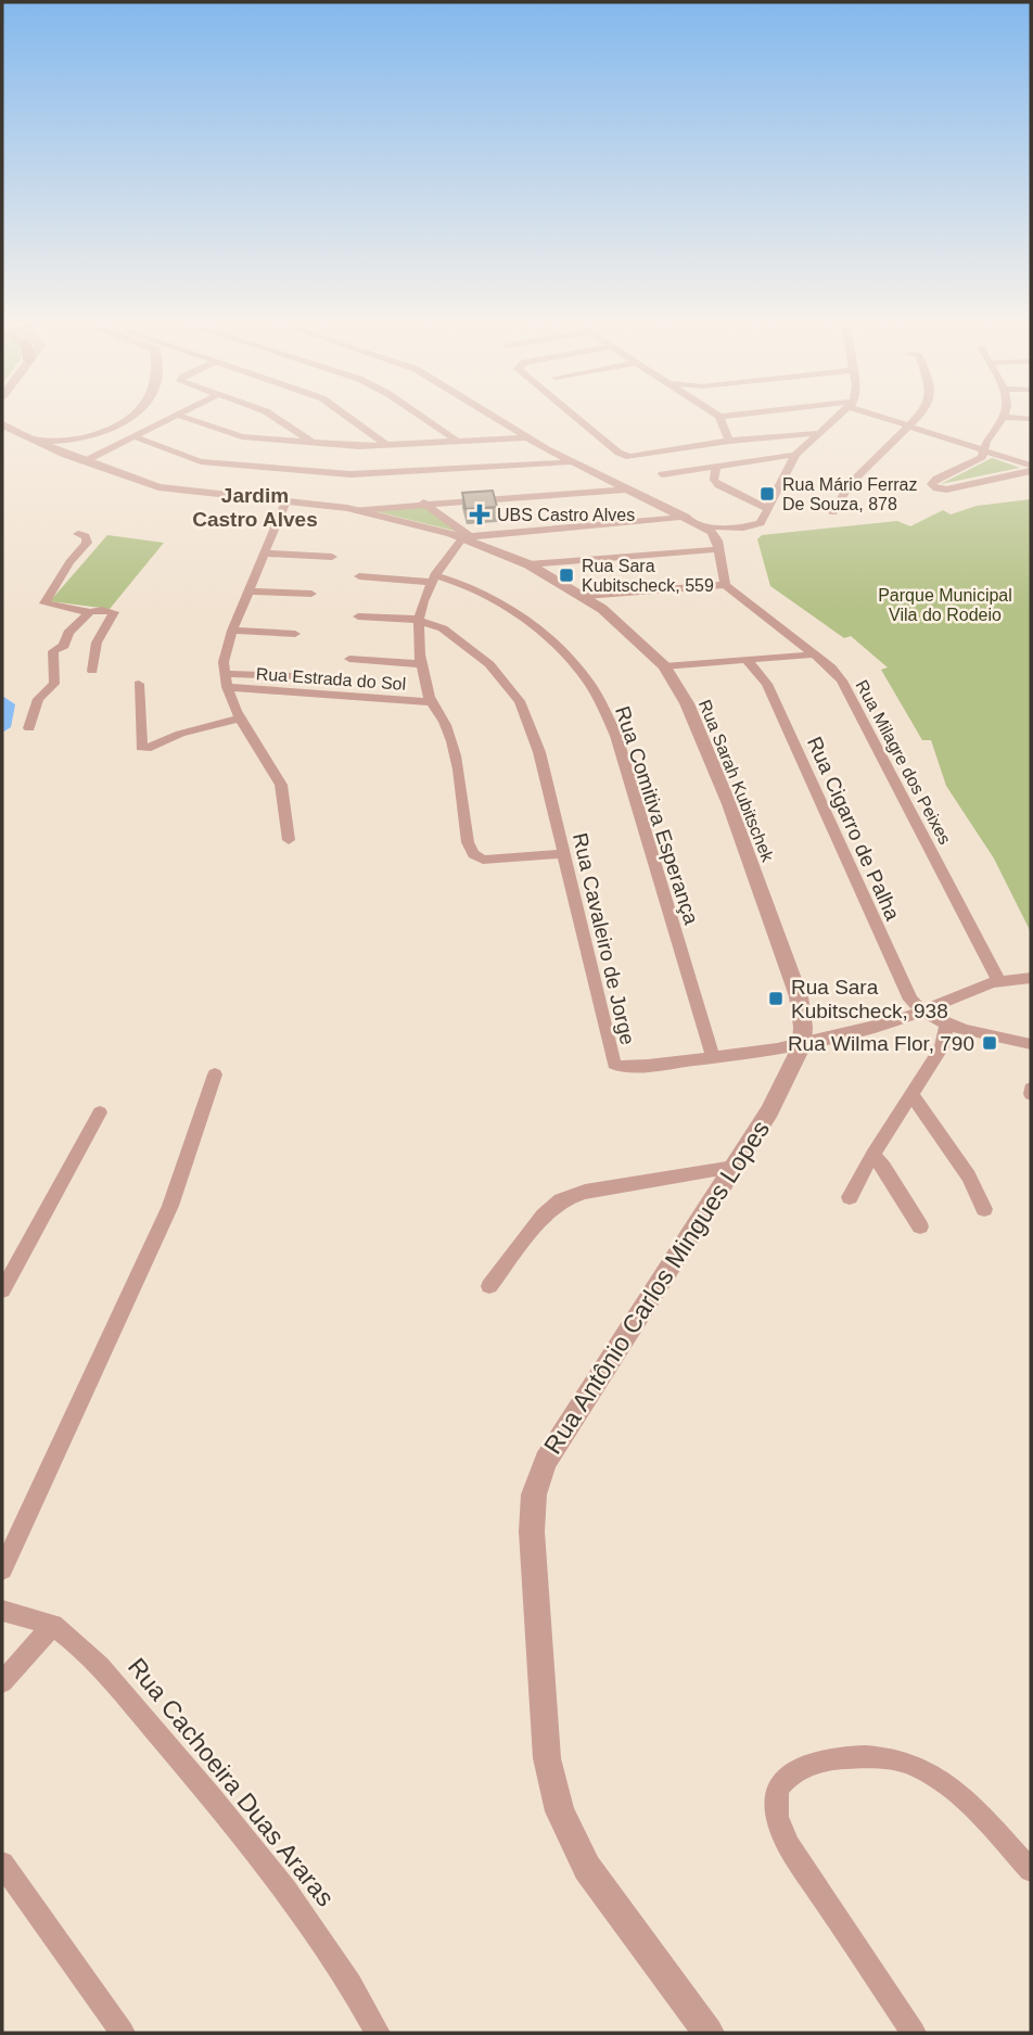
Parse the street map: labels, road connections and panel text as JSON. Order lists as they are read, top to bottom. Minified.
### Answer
{"streets":{"street":["Rua Estrada do Sol","Rua Milagre dos Peixes","Rua Sarah Kubitschek","Rua Comitiva Esperança","Rua Cigarro de Palha","Rua Cavaleiro de Jorge","Rua Antônio Carlos Mingues Lopes","Rua Cachoeira Duas Araras"]},"crossings":[["Rua Milagre dos Peixes","Rua Cavaleiro de Jorge"],["Rua Sarah Kubitschek","Rua Cavaleiro de Jorge"],["Rua Sarah Kubitschek","Rua Antônio Carlos Mingues Lopes"],["Rua Comitiva Esperança","Rua Cavaleiro de Jorge"],["Rua Cigarro de Palha","Rua Cavaleiro de Jorge"],["Rua Cavaleiro de Jorge","Rua Antônio Carlos Mingues Lopes"]],"districts":["Jardim Castro Alves"],"parks":["Parque Municipal Vila do Rodeio"],"places":{"transit":["Rua Mário Ferraz De Souza, 878","Rua Sara Kubitscheck, 559","Rua Sara Kubitscheck, 938","Rua Wilma Flor, 790"],"health":["UBS Castro Alves"]}}
